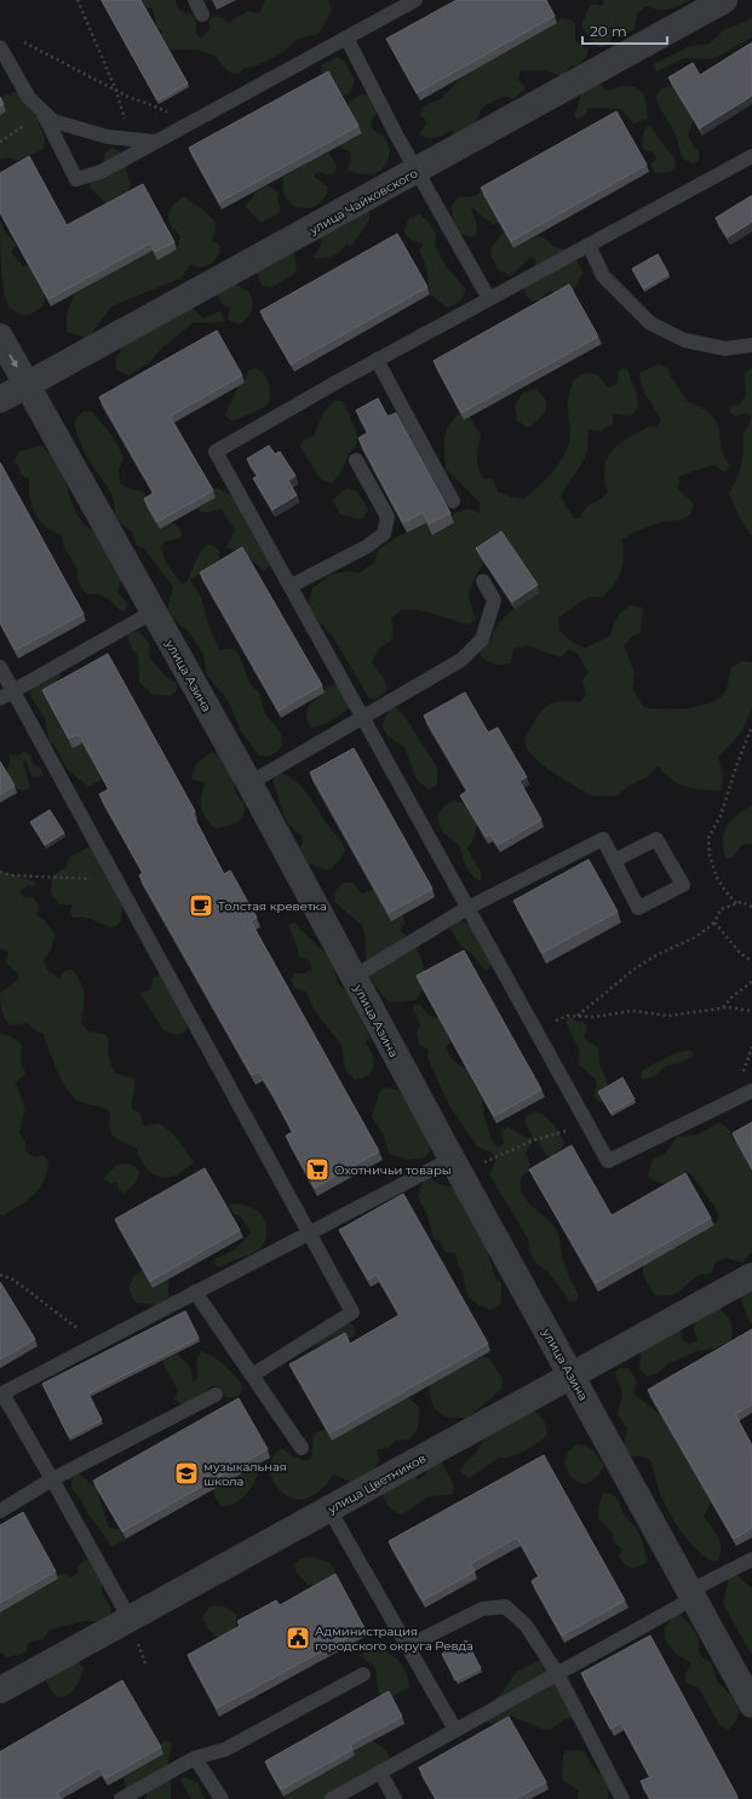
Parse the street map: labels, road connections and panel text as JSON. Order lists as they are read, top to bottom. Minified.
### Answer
{"streets":{"street":["улица Чайковского","улица Азина","улица Цветников"]},"crossings":[["улица Чайковского","улица Азина"],["улица Азина","улица Цветников"]],"places":{"cafe":["Толстая креветка"],"supermarket":["Охотничьи товары"],"school or university":["музыкальная школа"],"public building":["Администрация городского округа Ревда"]},"scale_bar":"20 m"}
